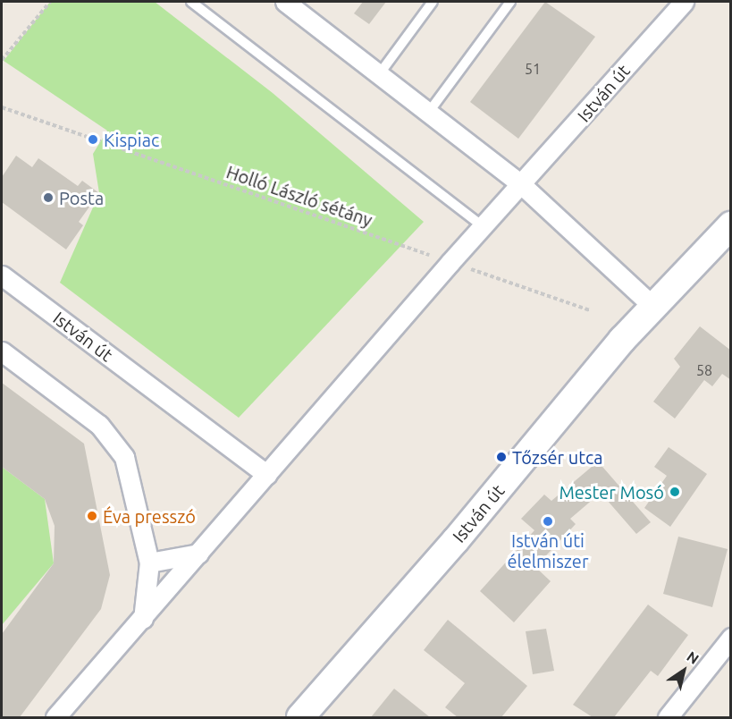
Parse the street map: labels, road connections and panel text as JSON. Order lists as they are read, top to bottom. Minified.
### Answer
{"streets":{"street":["István út"],"path":["Holló László sétány"]},"crossings":[["István út","Holló László sétány"]],"places":["Kispiac","Posta","Tőzsér utca","Mester Mosó","Éva presszó","István úti élelmiszer"],"house_numbers":["51","58"],"north":"top right"}
